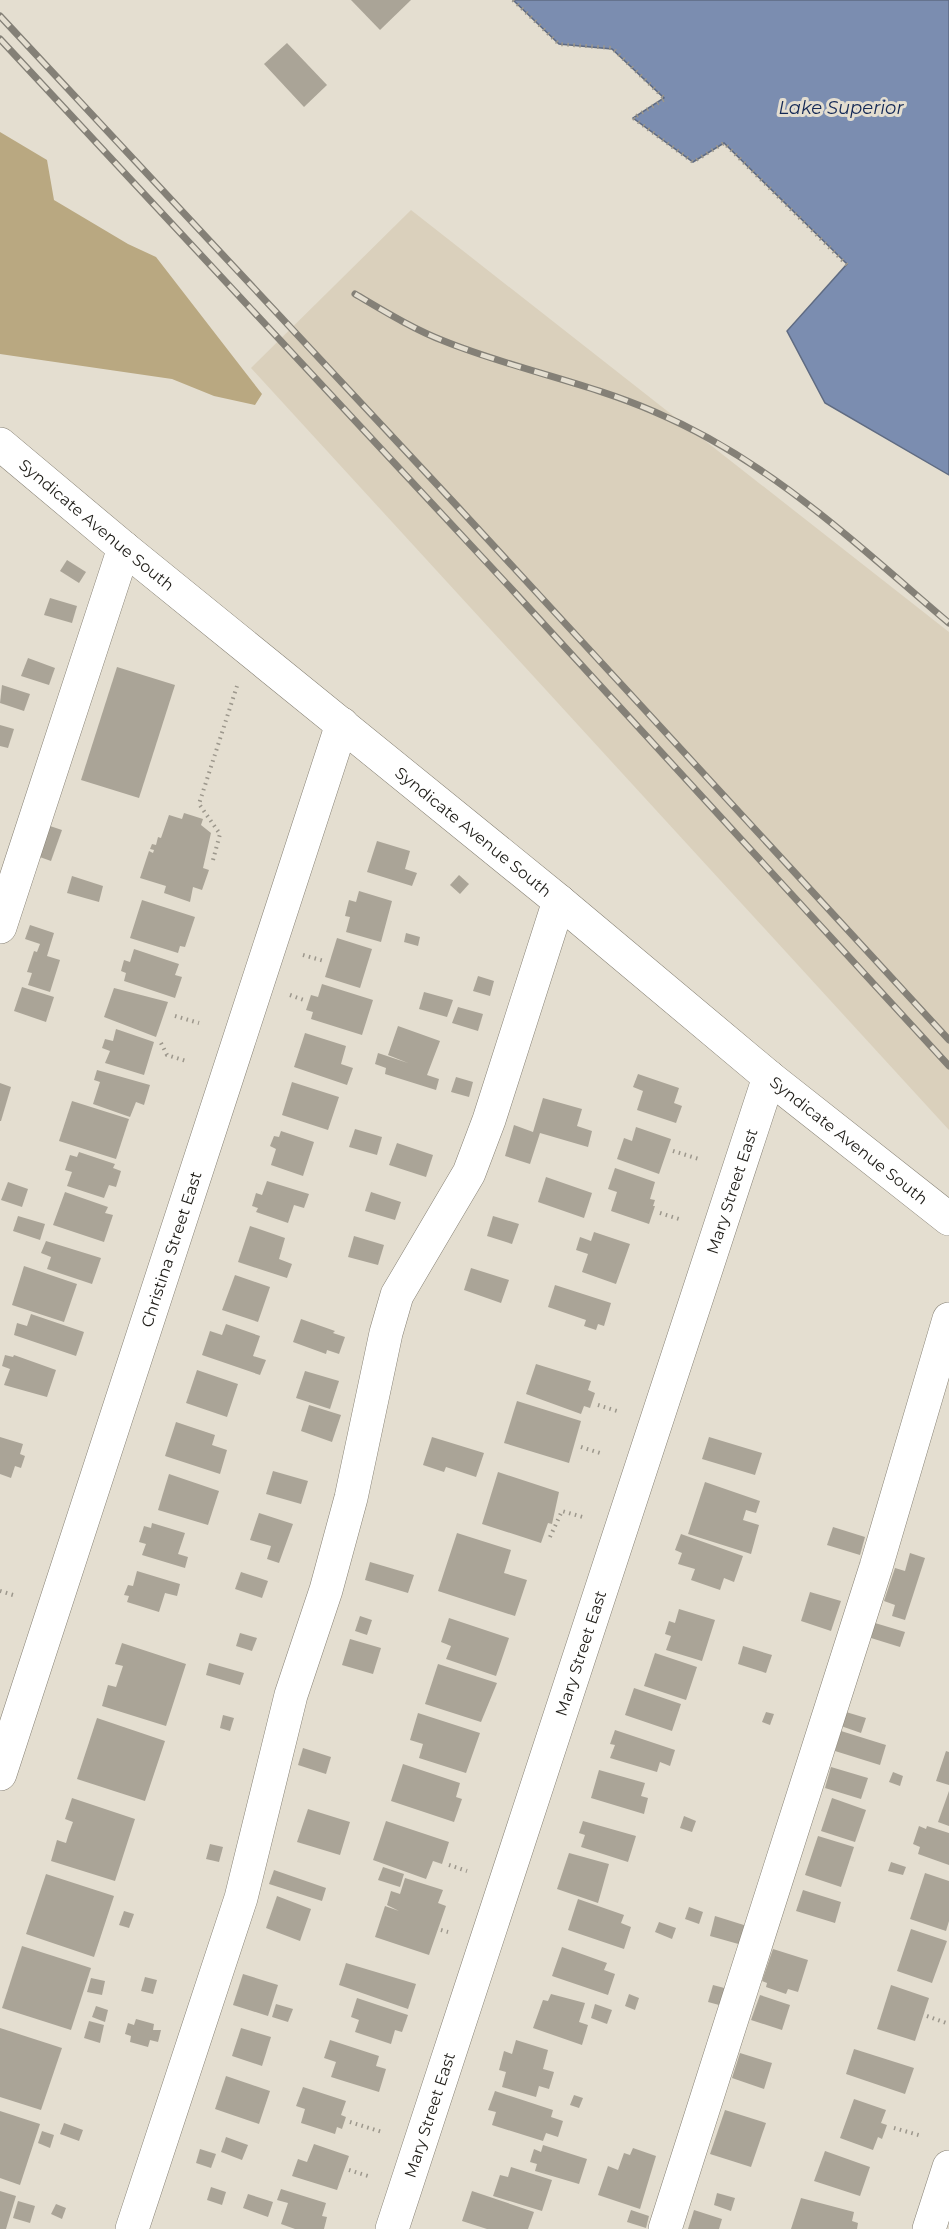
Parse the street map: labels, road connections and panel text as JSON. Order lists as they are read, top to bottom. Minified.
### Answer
{"streets":{"street":["Syndicate Avenue South","Mary Street East","Christina Street East"]},"crossings":[["Syndicate Avenue South","Mary Street East"],["Syndicate Avenue South","Christina Street East"]],"water":["Lake Superior"]}
